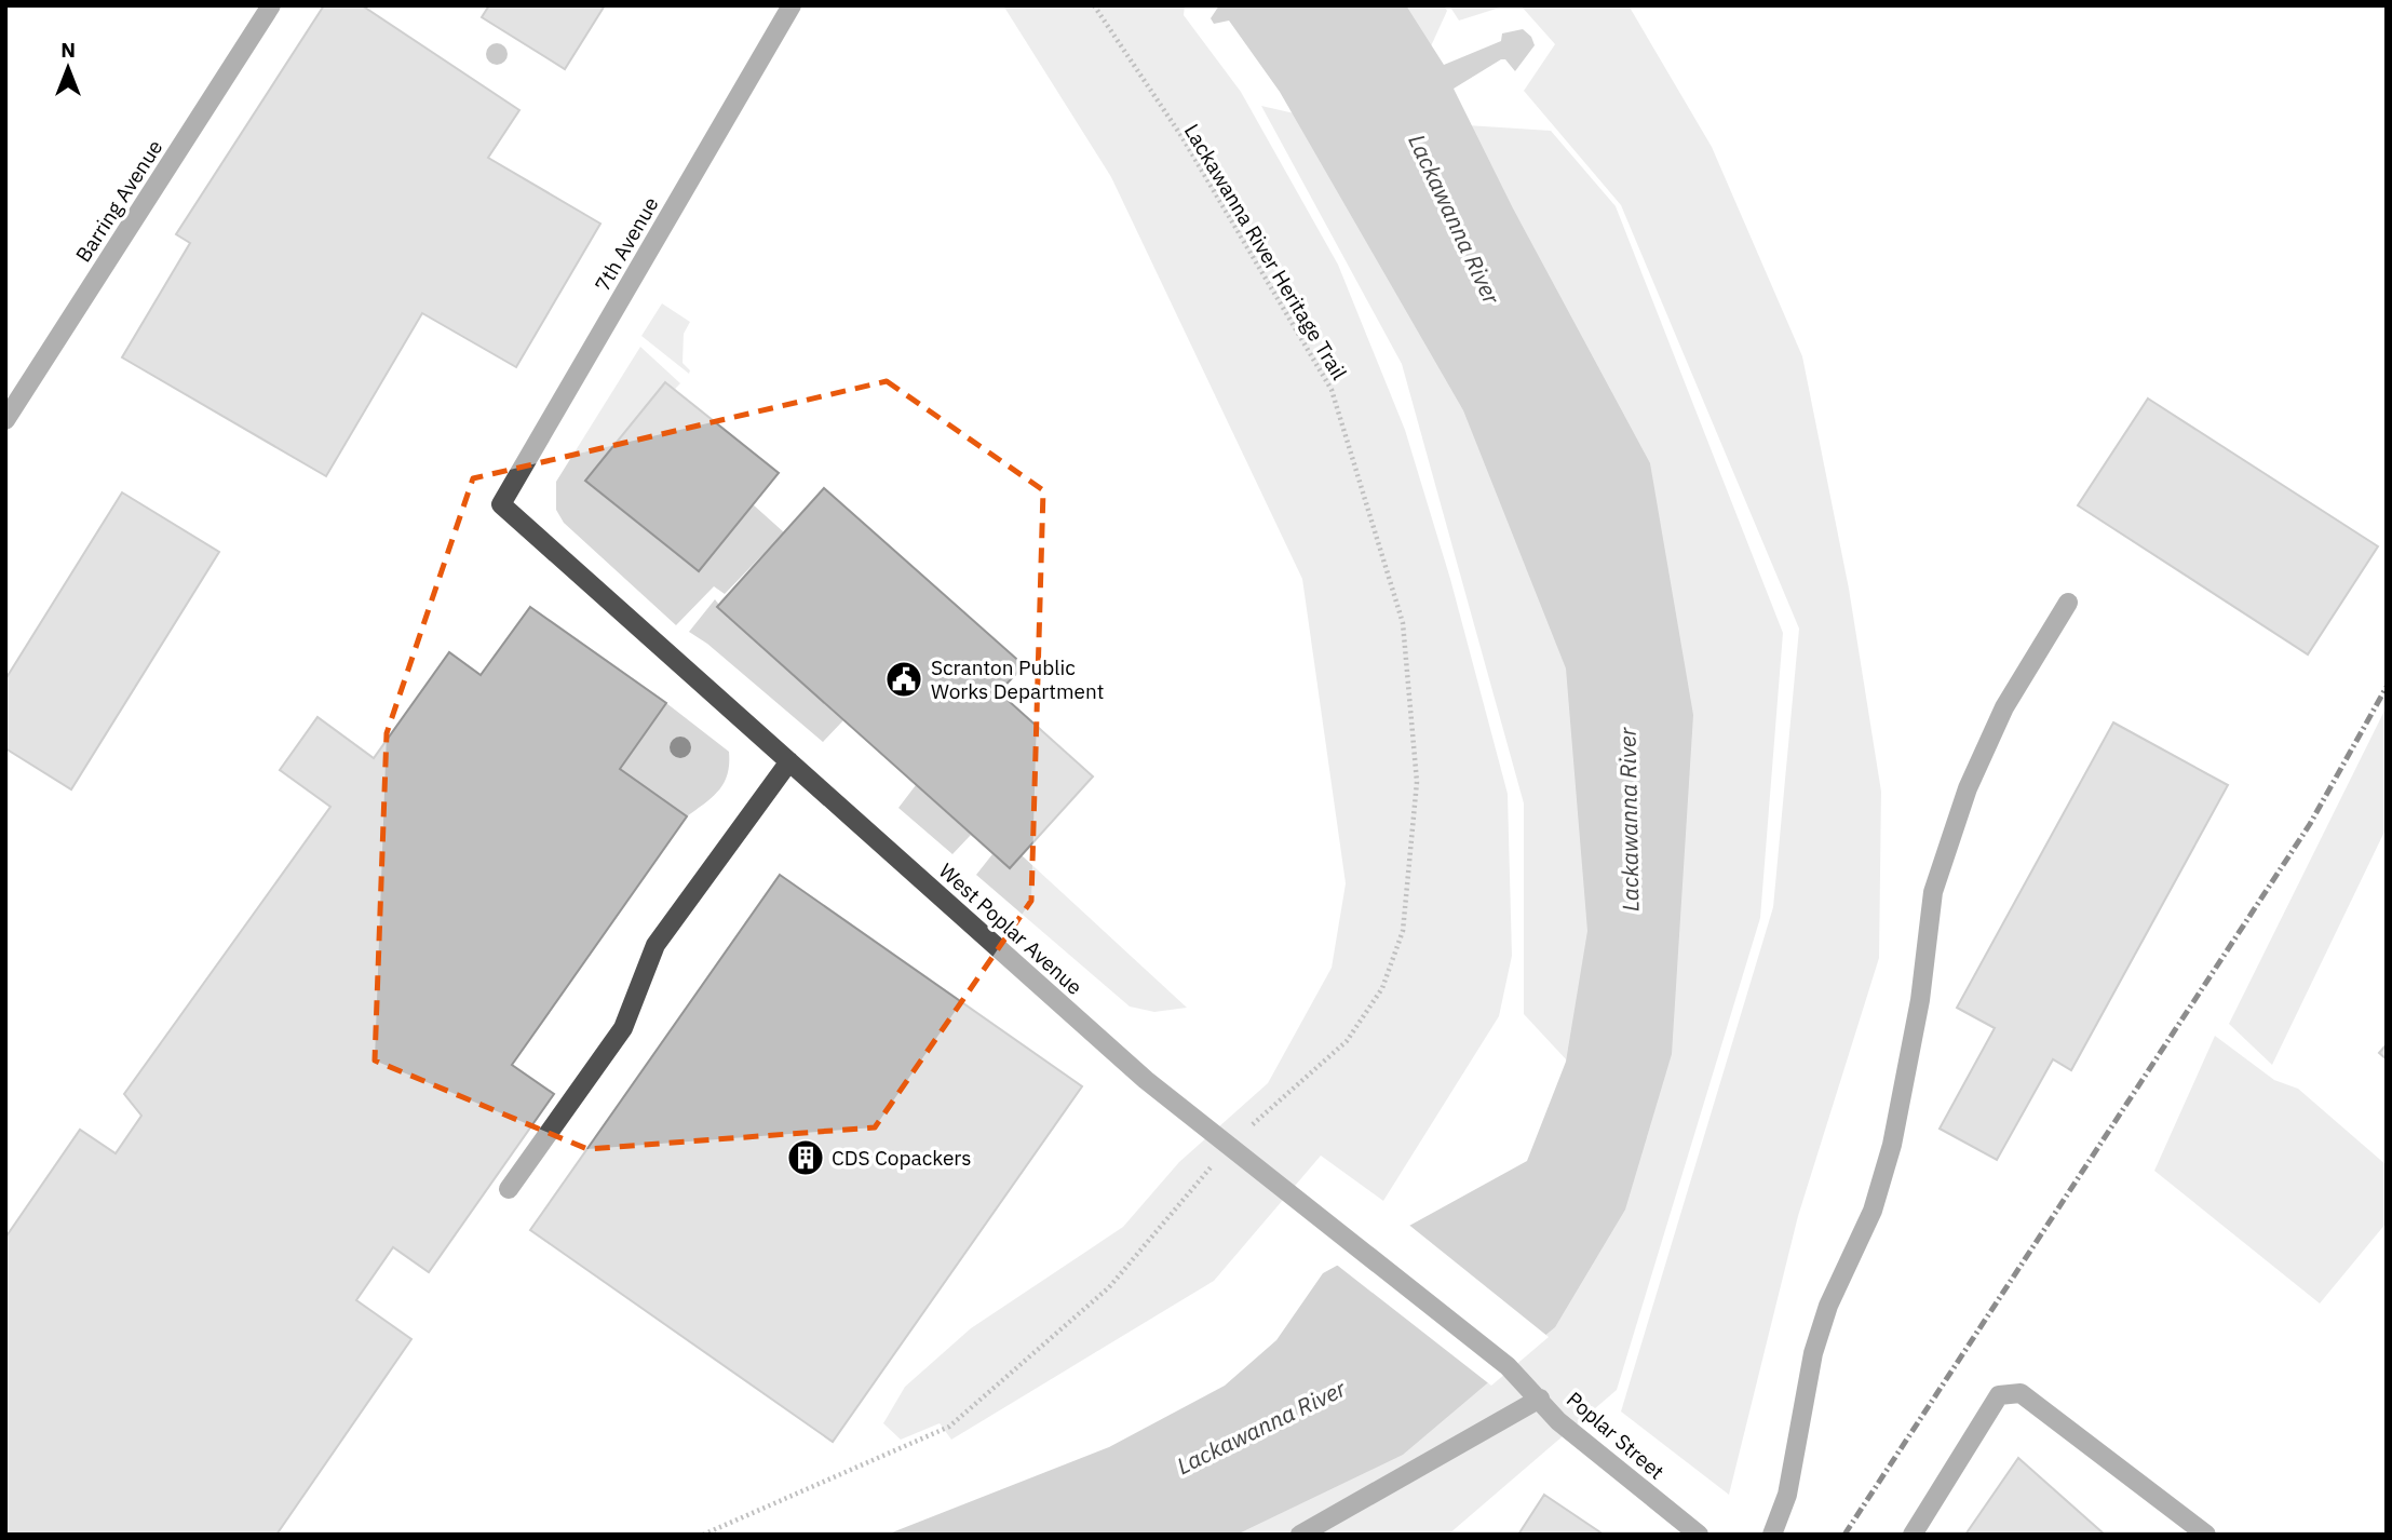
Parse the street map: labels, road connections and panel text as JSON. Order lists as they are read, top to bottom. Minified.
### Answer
{"streets":{"street":["Barring Avenue","7th Avenue","West Poplar Avenue","Poplar Street"],"path":["Lackawanna River Heritage Trail"]},"crossings":[["7th Avenue","West Poplar Avenue"],["West Poplar Avenue","Poplar Street"]],"water":["Lackawanna River"],"places":{"public building":["Scranton Public Works Department"],"building":["CDS Copackers"]},"north":"top"}
